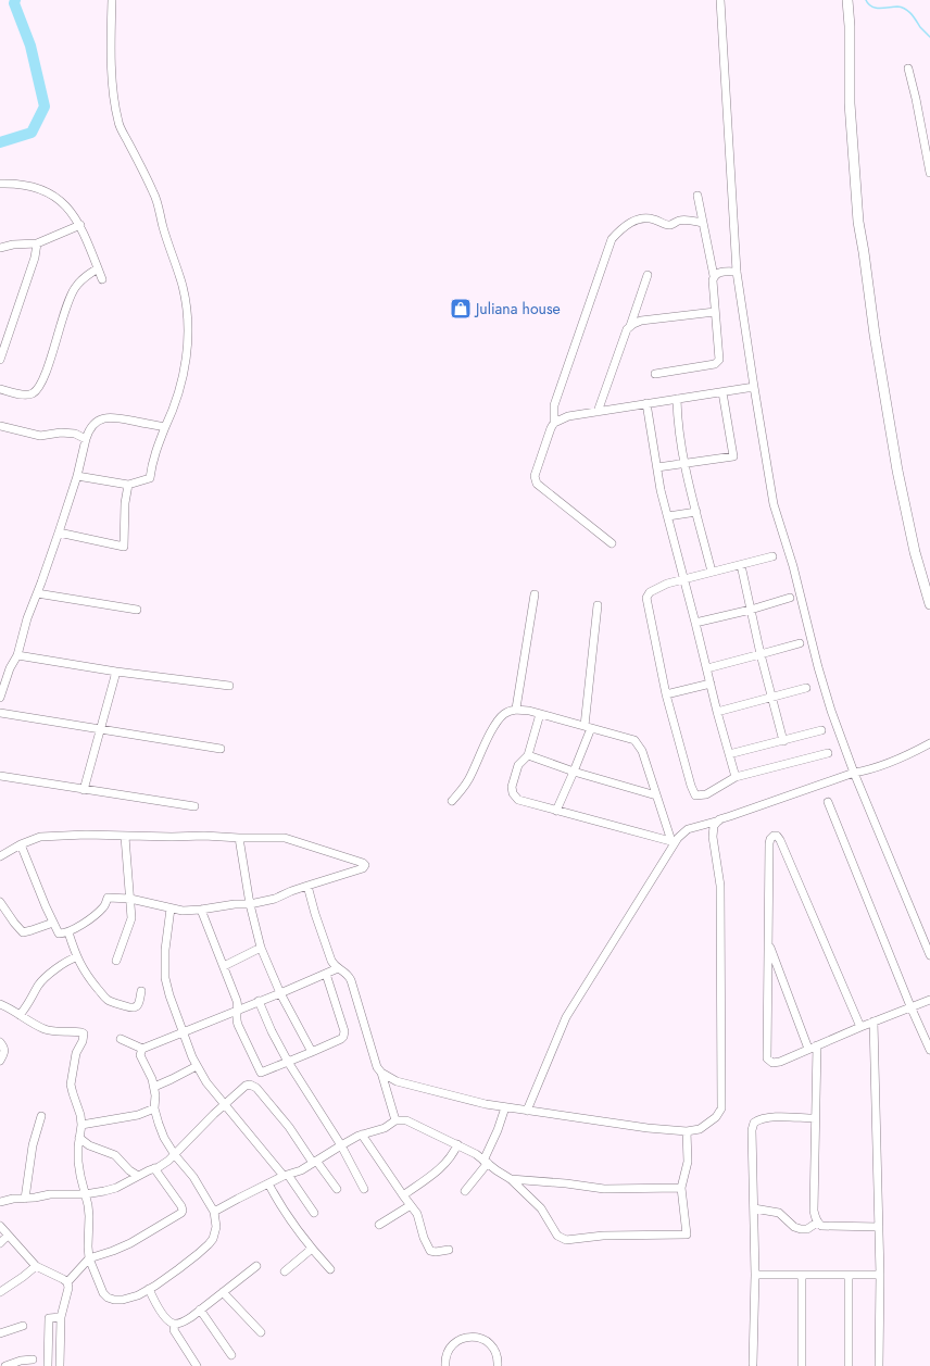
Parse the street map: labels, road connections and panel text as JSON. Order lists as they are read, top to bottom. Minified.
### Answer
{"places":{"shop":["Juliana house"]}}
